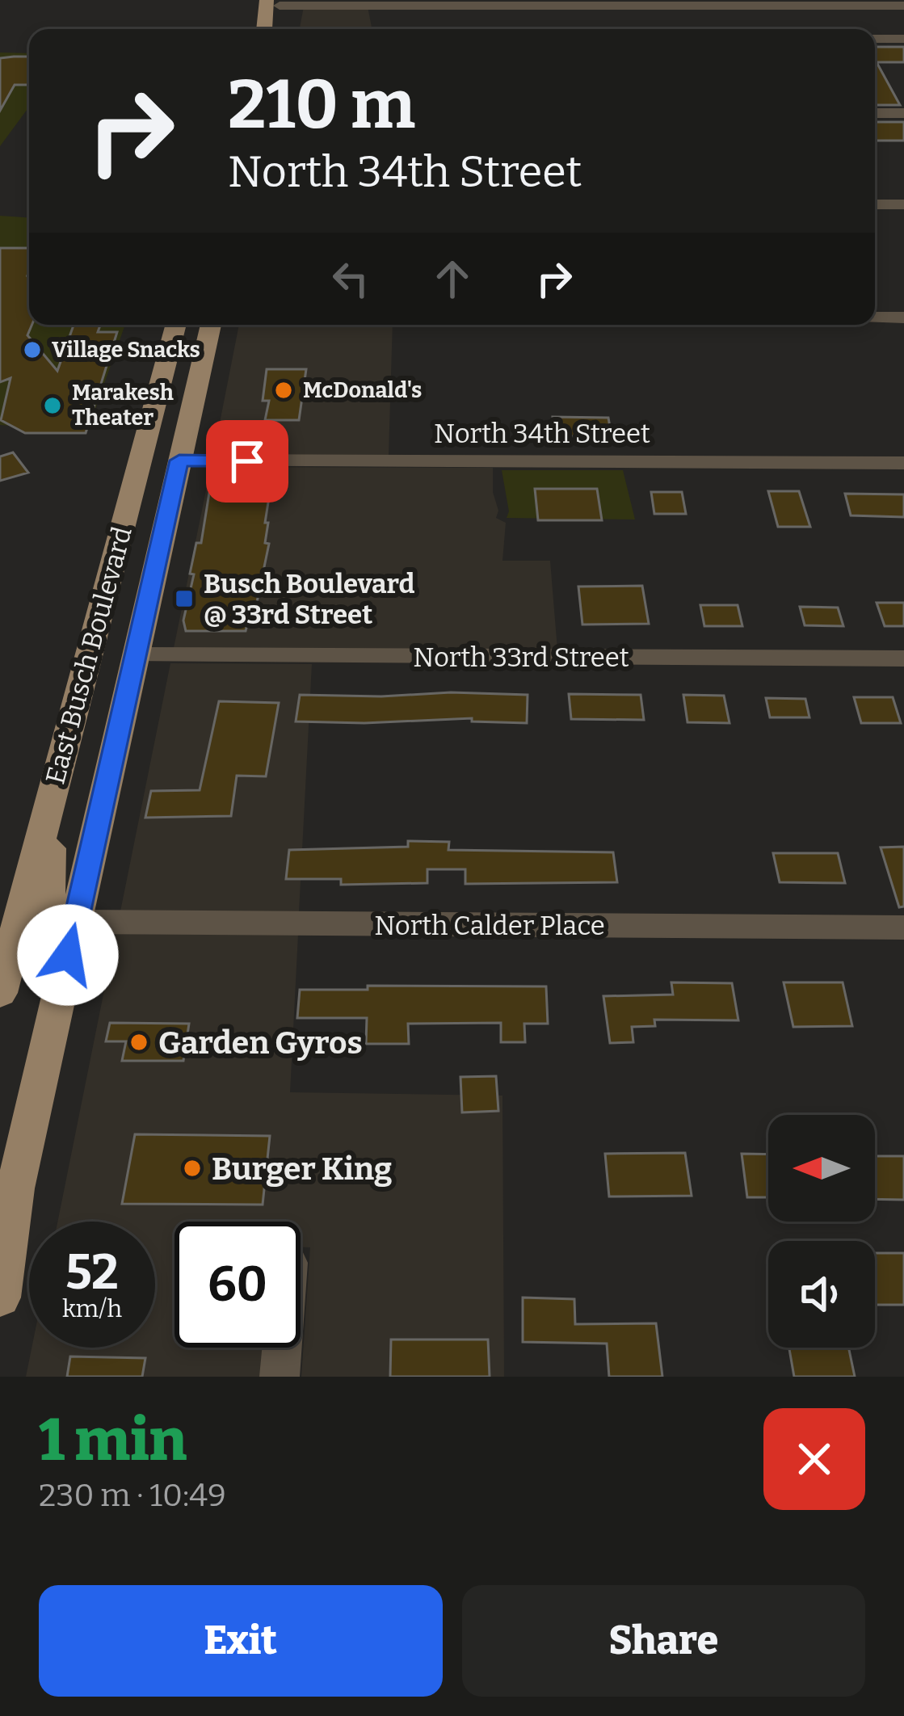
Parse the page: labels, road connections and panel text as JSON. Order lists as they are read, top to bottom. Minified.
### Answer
{"streets":{"main road":["East Busch Boulevard"],"street":["North 34th Street","North 33rd Street","North Calder Place"]},"crossings":[["North 34th Street","East Busch Boulevard"],["East Busch Boulevard","North 33rd Street"],["East Busch Boulevard","North Calder Place"]],"places":{"other":["Village Snacks","McDonald's","Marakesh Theater","Garden Gyros","Burger King"],"transit":["Busch Boulevard @ 33rd Street"]},"north":"left","page":{"turn":["210 m","North 34th Street"],"speed":"52 km/h","limit":"60","heading":["1 min","230 m · 10:49"],"buttons":["Exit","Share"]}}
